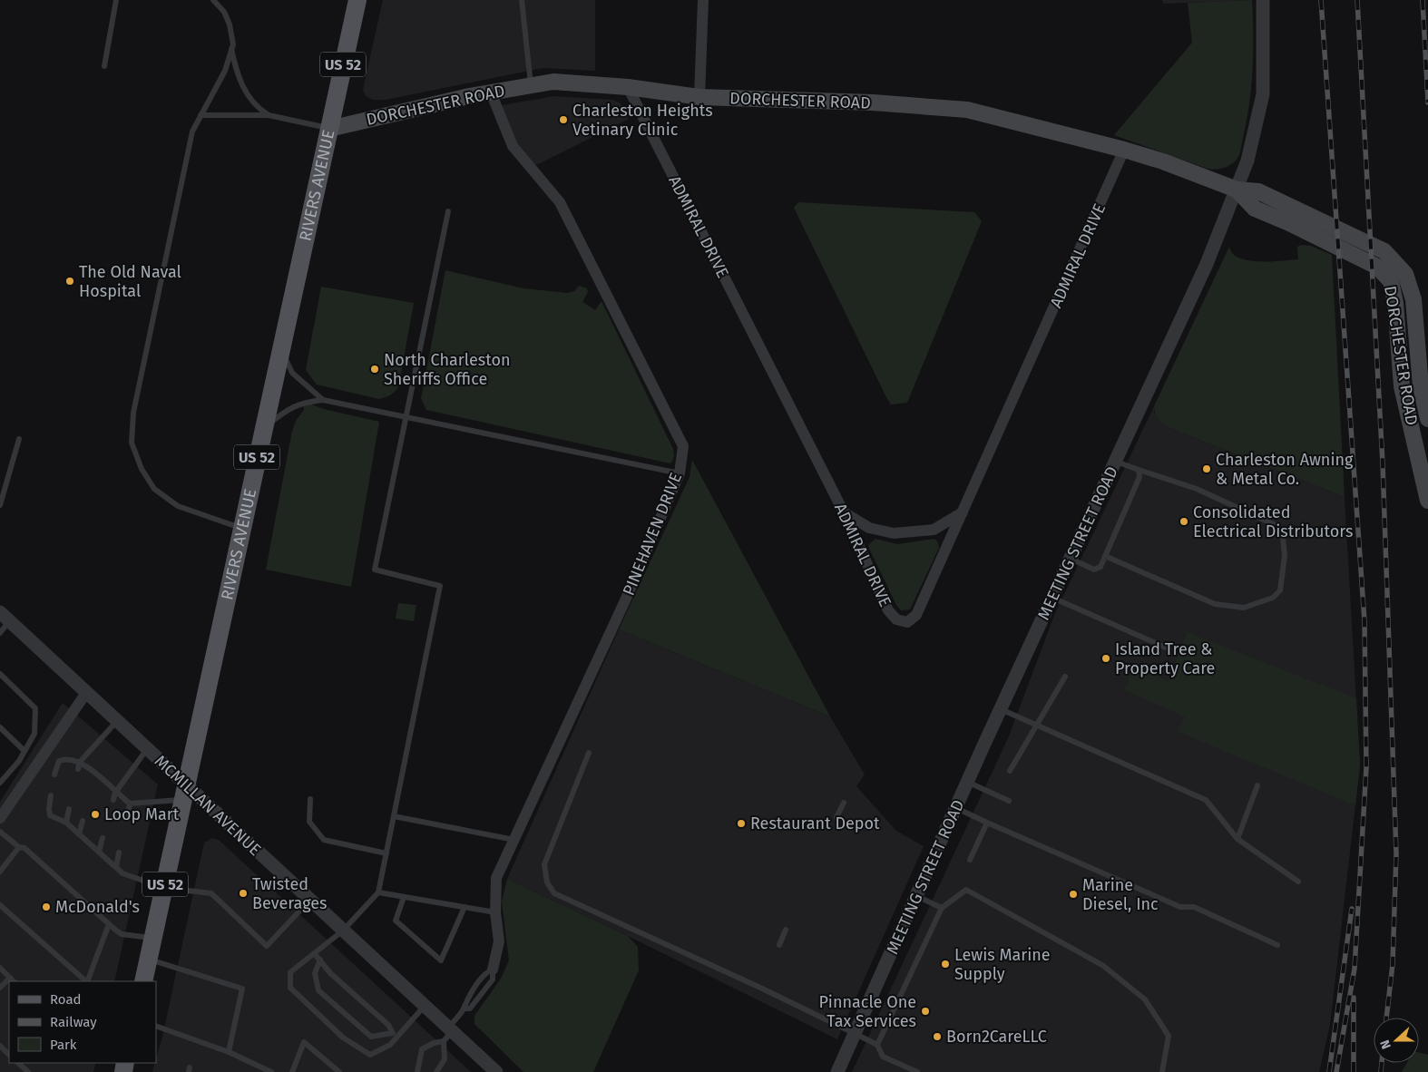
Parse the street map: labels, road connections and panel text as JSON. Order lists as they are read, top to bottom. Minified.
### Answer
{"streets":{"main road":["US 52","DORCHESTER ROAD","RIVERS AVENUE"],"street":["ADMIRAL DRIVE","PINEHAVEN DRIVE","MEETING STREET ROAD","MCMILLAN AVENUE"]},"crossings":[["DORCHESTER ROAD","RIVERS AVENUE"],["DORCHESTER ROAD","ADMIRAL DRIVE"],["DORCHESTER ROAD","PINEHAVEN DRIVE"],["DORCHESTER ROAD","MEETING STREET ROAD"],["RIVERS AVENUE","MCMILLAN AVENUE"]],"places":["Charleston Heights Vetinary Clinic","The Old Naval Hospital","North Charleston Sheriffs Office","Charleston Awning & Metal Co.","Consolidated Electrical Distributors","Island Tree & Property Care","Loop Mart","Restaurant Depot","Twisted Beverages","Marine Diesel, Inc","McDonald's","Lewis Marine Supply","Pinnacle One Tax Services","Born2CareLLC"],"legend":["Road","Railway","Park"],"north":"left"}
